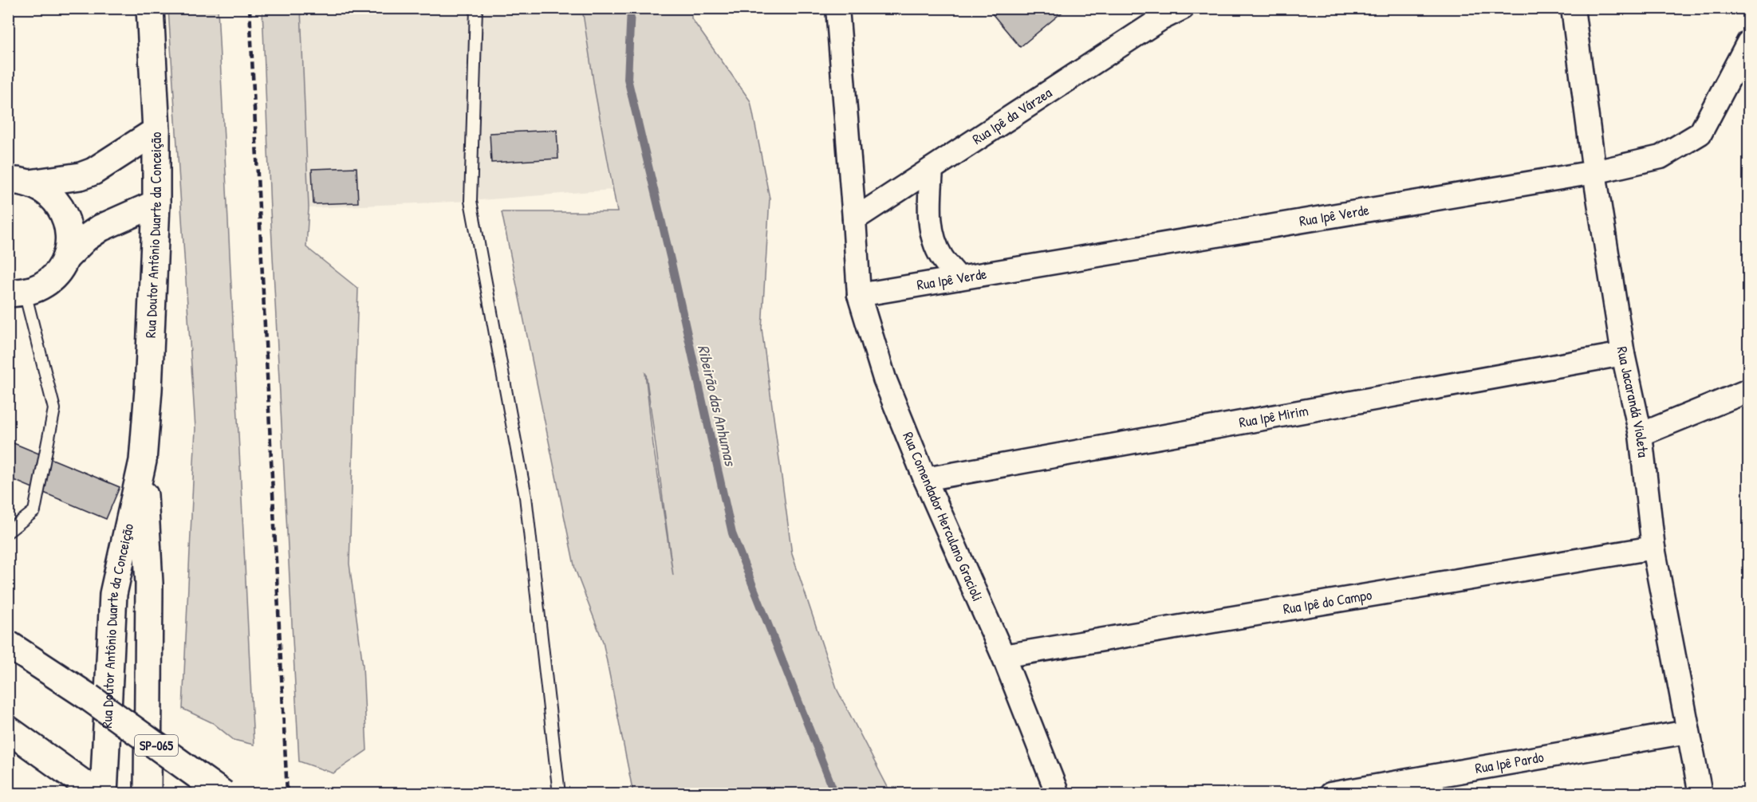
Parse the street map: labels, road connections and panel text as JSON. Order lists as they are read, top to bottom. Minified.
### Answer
{"streets":{"main road":["Rua Doutor Antônio Duarte da Conceição","SP-065"],"street":["Rua Ipê da Várzea","Rua Ipê Verde","Rua Jacarandá Violeta","Rua Ipê Mirim","Rua Comendador Herculano Gracioli","Rua Ipê do Campo","Rua Ipê Pardo"]},"crossings":[["Rua Ipê da Várzea","Rua Comendador Herculano Gracioli"],["Rua Ipê Verde","Rua Jacarandá Violeta"],["Rua Ipê Verde","Rua Comendador Herculano Gracioli"],["Rua Jacarandá Violeta","Rua Ipê Mirim"],["Rua Jacarandá Violeta","Rua Ipê do Campo"],["Rua Jacarandá Violeta","Rua Ipê Pardo"],["Rua Ipê Mirim","Rua Comendador Herculano Gracioli"],["Rua Comendador Herculano Gracioli","Rua Ipê do Campo"]],"water":["Ribeirão das Anhumas"]}
